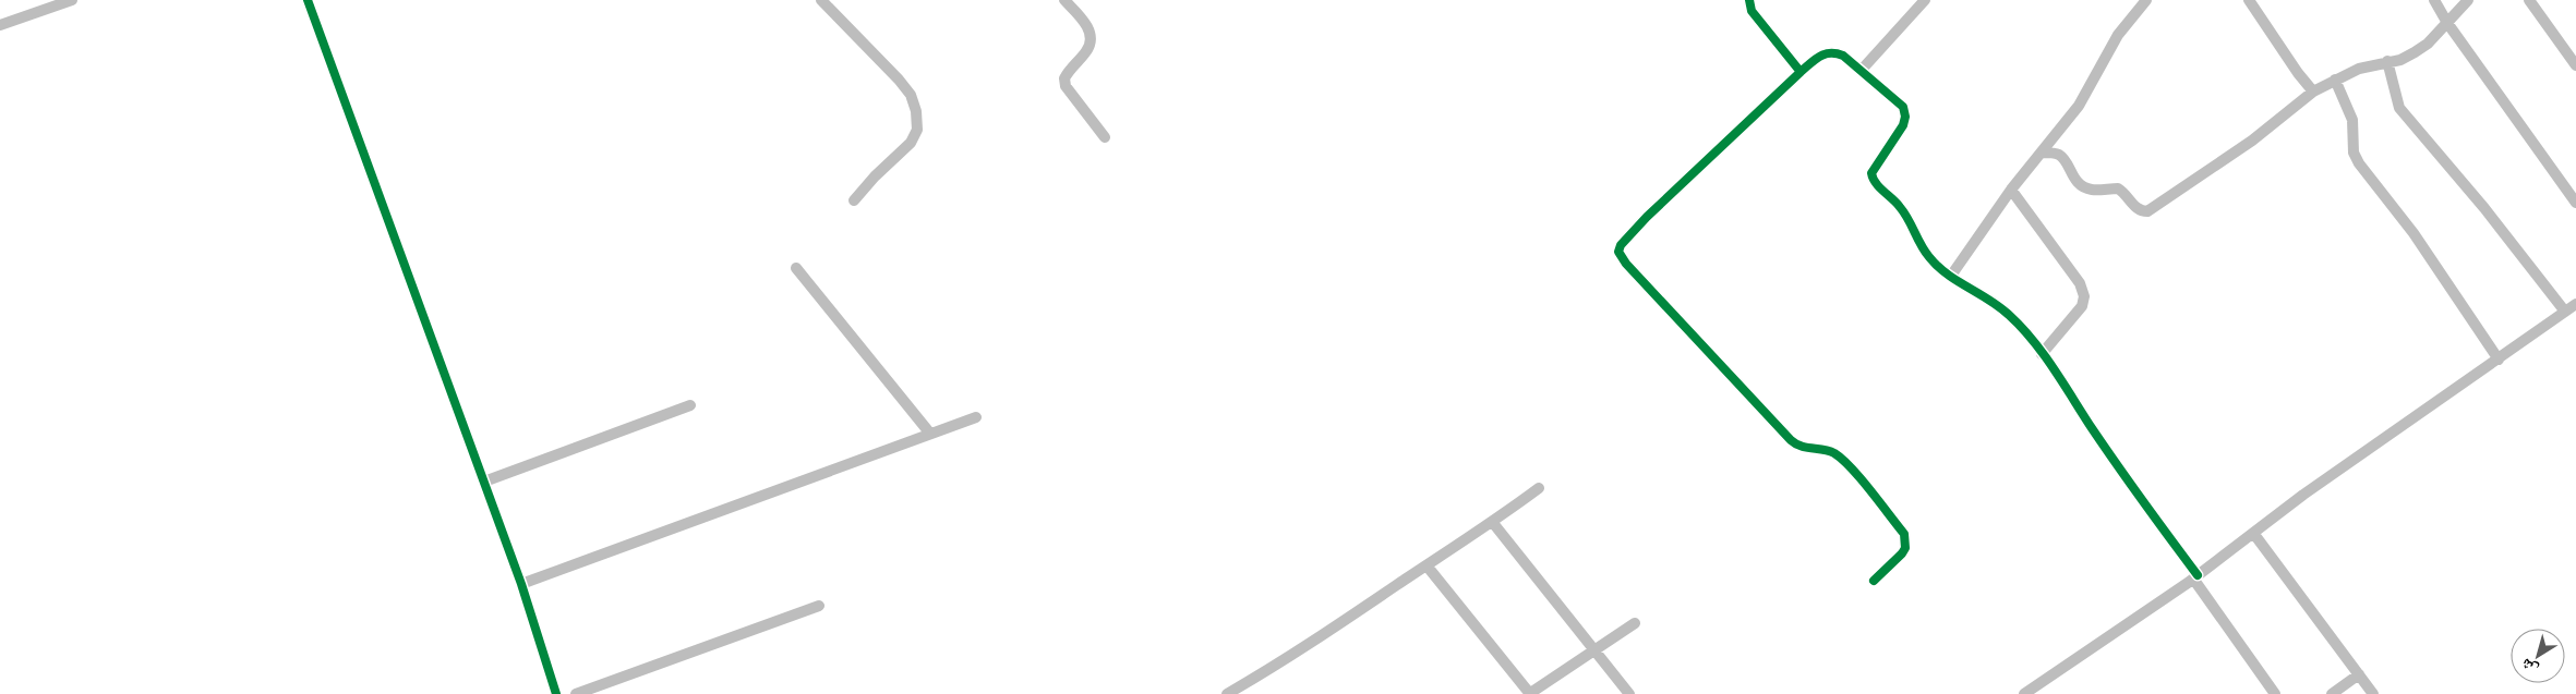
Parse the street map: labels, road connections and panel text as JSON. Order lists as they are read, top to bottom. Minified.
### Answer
{"north":"bottom left"}
